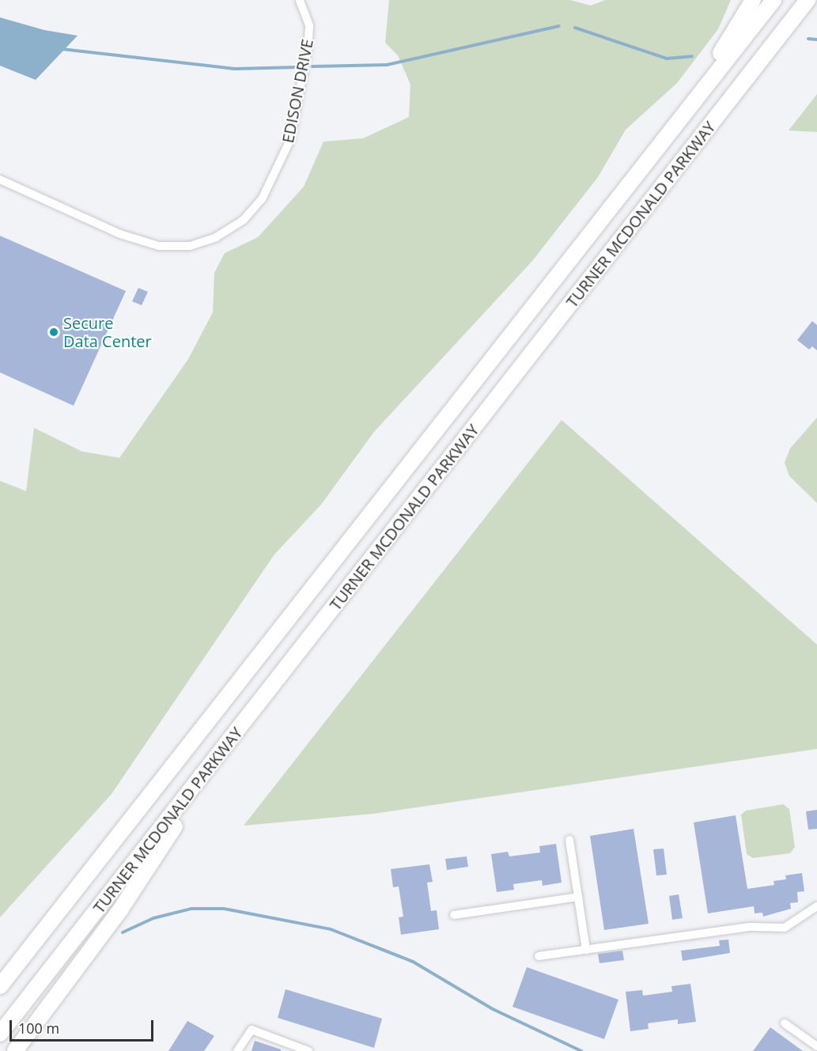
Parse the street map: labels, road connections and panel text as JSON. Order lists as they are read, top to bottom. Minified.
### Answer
{"streets":{"highway":["TURNER MCDONALD PARKWAY"],"street":["EDISON DRIVE"]},"places":["Secure Data Center"],"scale_bar":"100 m"}
